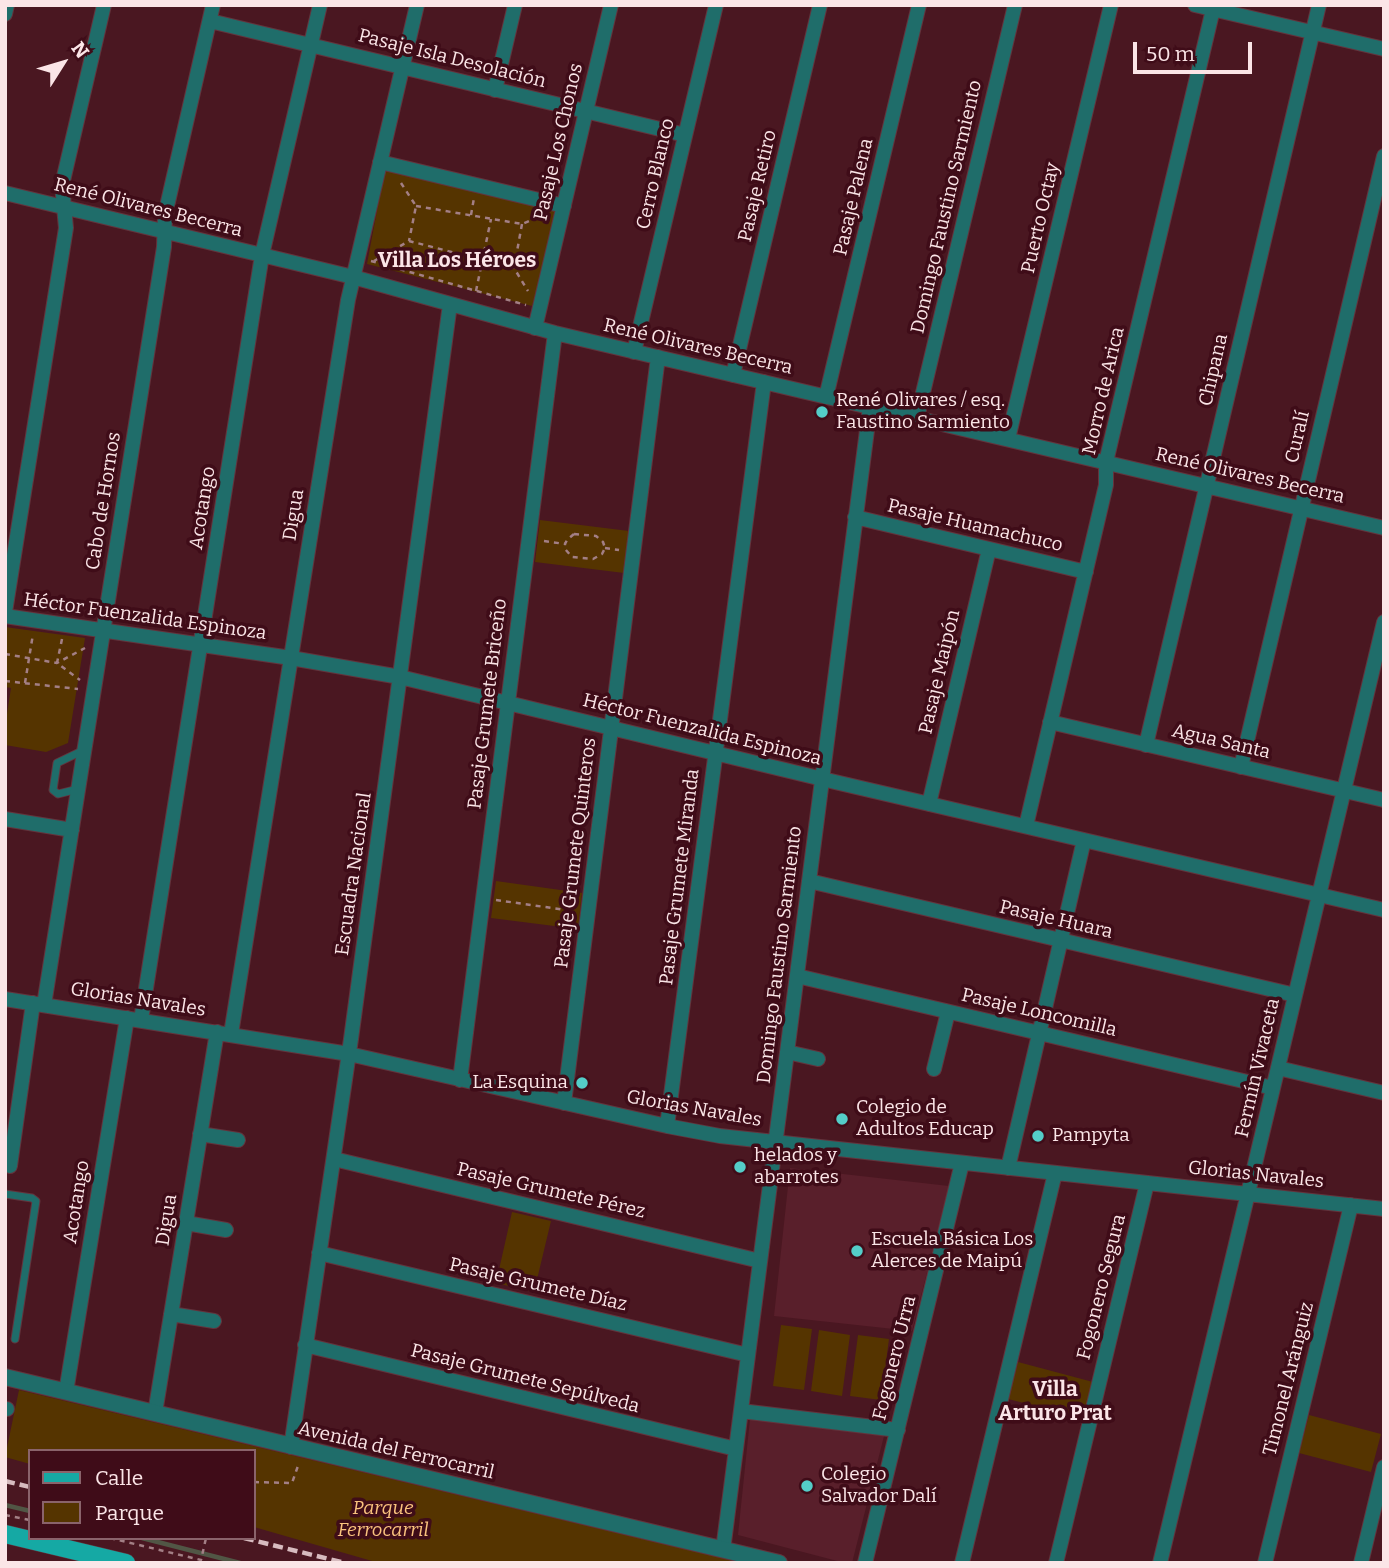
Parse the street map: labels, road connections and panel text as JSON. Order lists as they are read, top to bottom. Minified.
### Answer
{"streets":{"street":["Pasaje Isla Desolación","Pasaje Los Chonos","Cerro Blanco","Pasaje Retiro","Pasaje Palena","Domingo Faustino Sarmiento","René Olivares Becerra","Puerto Octay","Chipana","Morro de Arica","Curalí","Cabo de Hornos","Acotango","Digua","Pasaje Huamachuco","Héctor Fuenzalida Espinoza","Pasaje Maipón","Pasaje Grumete Briceño","Agua Santa","Pasaje Grumete Quinteros","Escuadra Nacional","Pasaje Grumete Miranda","Pasaje Huara","Glorias Navales","Pasaje Loncomilla","Fermín Vivaceta","Pasaje Grumete Pérez","Pasaje Grumete Díaz","Fogonero Segura","Fogonero Urra","Pasaje Grumete Sepúlveda","Timonel Aránguiz","Avenida del Ferrocarril"]},"crossings":[["Pasaje Isla Desolación","Pasaje Los Chonos"],["Pasaje Isla Desolación","Cerro Blanco"],["Pasaje Isla Desolación","Cabo de Hornos"],["Pasaje Isla Desolación","Acotango"],["Pasaje Isla Desolación","Digua"],["Pasaje Los Chonos","René Olivares Becerra"],["Cerro Blanco","René Olivares Becerra"],["Pasaje Retiro","René Olivares Becerra"],["Pasaje Palena","René Olivares Becerra"],["Domingo Faustino Sarmiento","René Olivares Becerra"],["Domingo Faustino Sarmiento","Pasaje Huamachuco"],["Domingo Faustino Sarmiento","Héctor Fuenzalida Espinoza"],["Domingo Faustino Sarmiento","Pasaje Huara"],["Domingo Faustino Sarmiento","Glorias Navales"],["Domingo Faustino Sarmiento","Pasaje Loncomilla"],["Domingo Faustino Sarmiento","Pasaje Grumete Pérez"],["Domingo Faustino Sarmiento","Pasaje Grumete Díaz"],["Domingo Faustino Sarmiento","Pasaje Grumete Sepúlveda"],["Domingo Faustino Sarmiento","Avenida del Ferrocarril"],["René Olivares Becerra","Puerto Octay"],["René Olivares Becerra","Chipana"],["René Olivares Becerra","Morro de Arica"],["René Olivares Becerra","Curalí"],["René Olivares Becerra","Cabo de Hornos"],["René Olivares Becerra","Acotango"],["René Olivares Becerra","Digua"],["René Olivares Becerra","Pasaje Grumete Briceño"],["René Olivares Becerra","Pasaje Grumete Quinteros"],["René Olivares Becerra","Escuadra Nacional"],["René Olivares Becerra","Pasaje Grumete Miranda"],["Chipana","Agua Santa"],["Morro de Arica","Pasaje Huamachuco"],["Morro de Arica","Héctor Fuenzalida Espinoza"],["Morro de Arica","Agua Santa"],["Curalí","Agua Santa"],["Cabo de Hornos","Héctor Fuenzalida Espinoza"],["Cabo de Hornos","Glorias Navales"],["Acotango","Héctor Fuenzalida Espinoza"],["Acotango","Glorias Navales"],["Acotango","Avenida del Ferrocarril"],["Digua","Héctor Fuenzalida Espinoza"],["Digua","Glorias Navales"],["Digua","Avenida del Ferrocarril"],["Pasaje Huamachuco","Pasaje Maipón"],["Héctor Fuenzalida Espinoza","Pasaje Maipón"],["Héctor Fuenzalida Espinoza","Pasaje Grumete Briceño"],["Héctor Fuenzalida Espinoza","Pasaje Grumete Quinteros"],["Héctor Fuenzalida Espinoza","Escuadra Nacional"],["Héctor Fuenzalida Espinoza","Pasaje Grumete Miranda"],["Héctor Fuenzalida Espinoza","Fermín Vivaceta"],["Pasaje Grumete Briceño","Glorias Navales"],["Agua Santa","Fermín Vivaceta"],["Pasaje Grumete Quinteros","Glorias Navales"],["Escuadra Nacional","Glorias Navales"],["Escuadra Nacional","Pasaje Grumete Pérez"],["Escuadra Nacional","Pasaje Grumete Díaz"],["Escuadra Nacional","Pasaje Grumete Sepúlveda"],["Escuadra Nacional","Avenida del Ferrocarril"],["Pasaje Grumete Miranda","Glorias Navales"],["Pasaje Huara","Fermín Vivaceta"],["Glorias Navales","Fermín Vivaceta"],["Glorias Navales","Fogonero Segura"],["Glorias Navales","Fogonero Urra"],["Glorias Navales","Timonel Aránguiz"],["Pasaje Loncomilla","Fermín Vivaceta"]],"districts":["Villa Los Héroes","Villa Arturo Prat"],"parks":["Parque Ferrocarril"],"places":["René Olivares / esq. Faustino Sarmiento","La Esquina","Colegio de Adultos Educap","Pampyta","helados y abarrotes","Escuela Básica Los Alerces de Maipú","Colegio Salvador Dalí"],"legend":["Calle","Parque"],"scale_bar":"50 m","north":"top right"}
